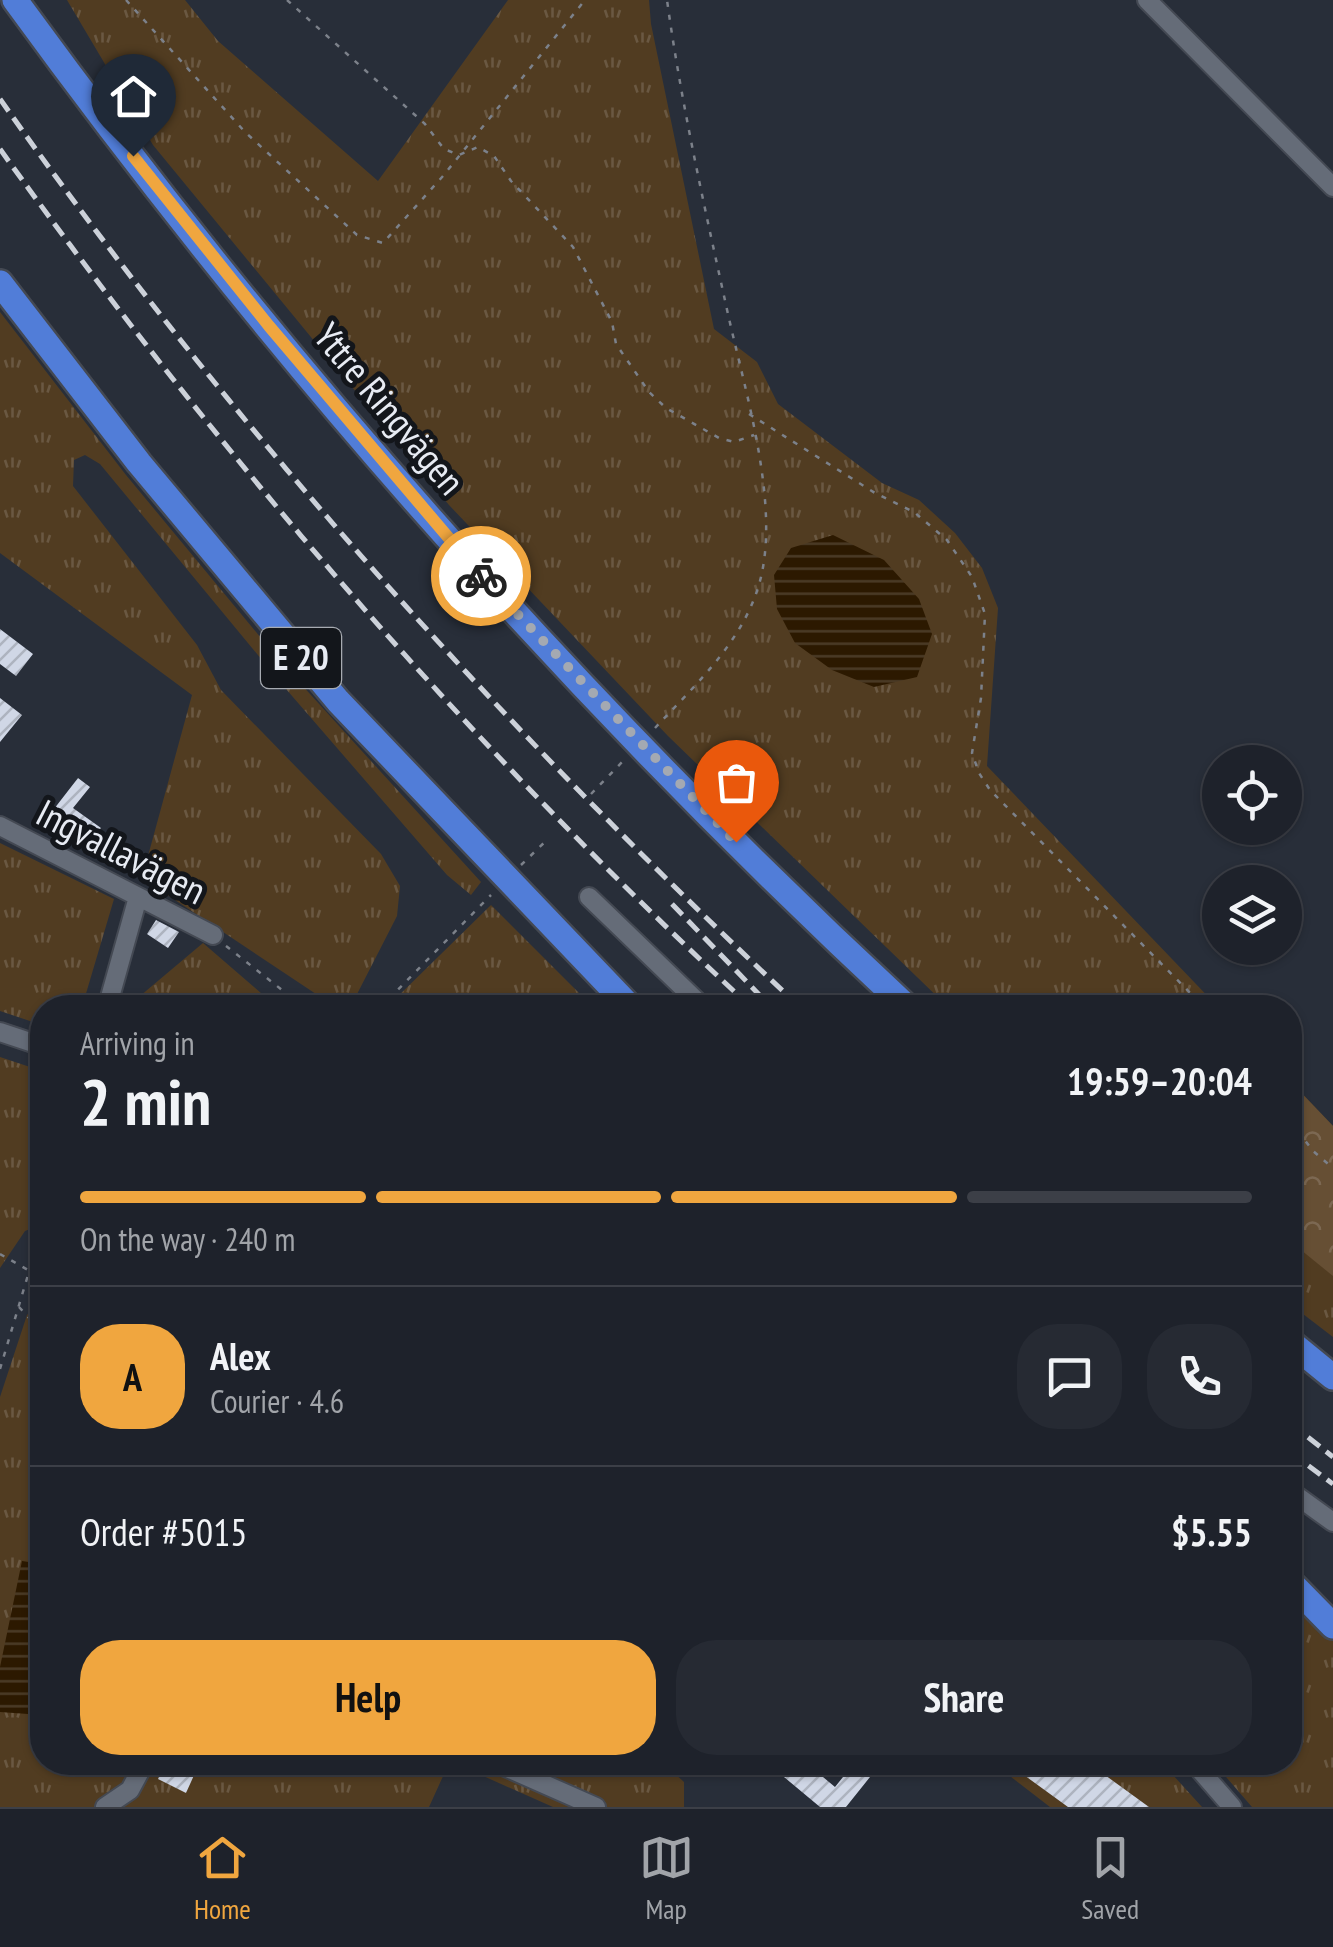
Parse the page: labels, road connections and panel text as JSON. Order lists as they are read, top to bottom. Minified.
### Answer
{"streets":{"highway":["Yttre Ringvägen","E 20"],"street":["Ingvallavägen"]},"page":{"heading":["2 min","Arriving in","19:59–20:04"],"panel":["Alex","Courier · 4.6","Order #5015","$5.55"],"bar":"On the way · 240 m","round":"A","buttons":["Help","Share"],"tabs":["Home","Map","Saved"]}}
